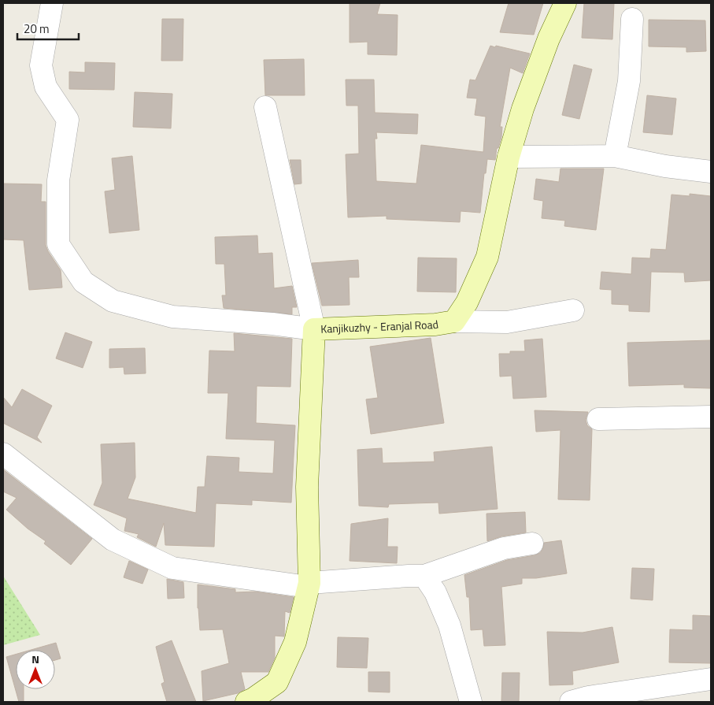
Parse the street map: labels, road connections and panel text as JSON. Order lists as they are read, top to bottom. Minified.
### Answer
{"streets":{"main road":["Kanjikuzhy - Eranjal Road"]},"scale_bar":"20 m","north":"top"}
